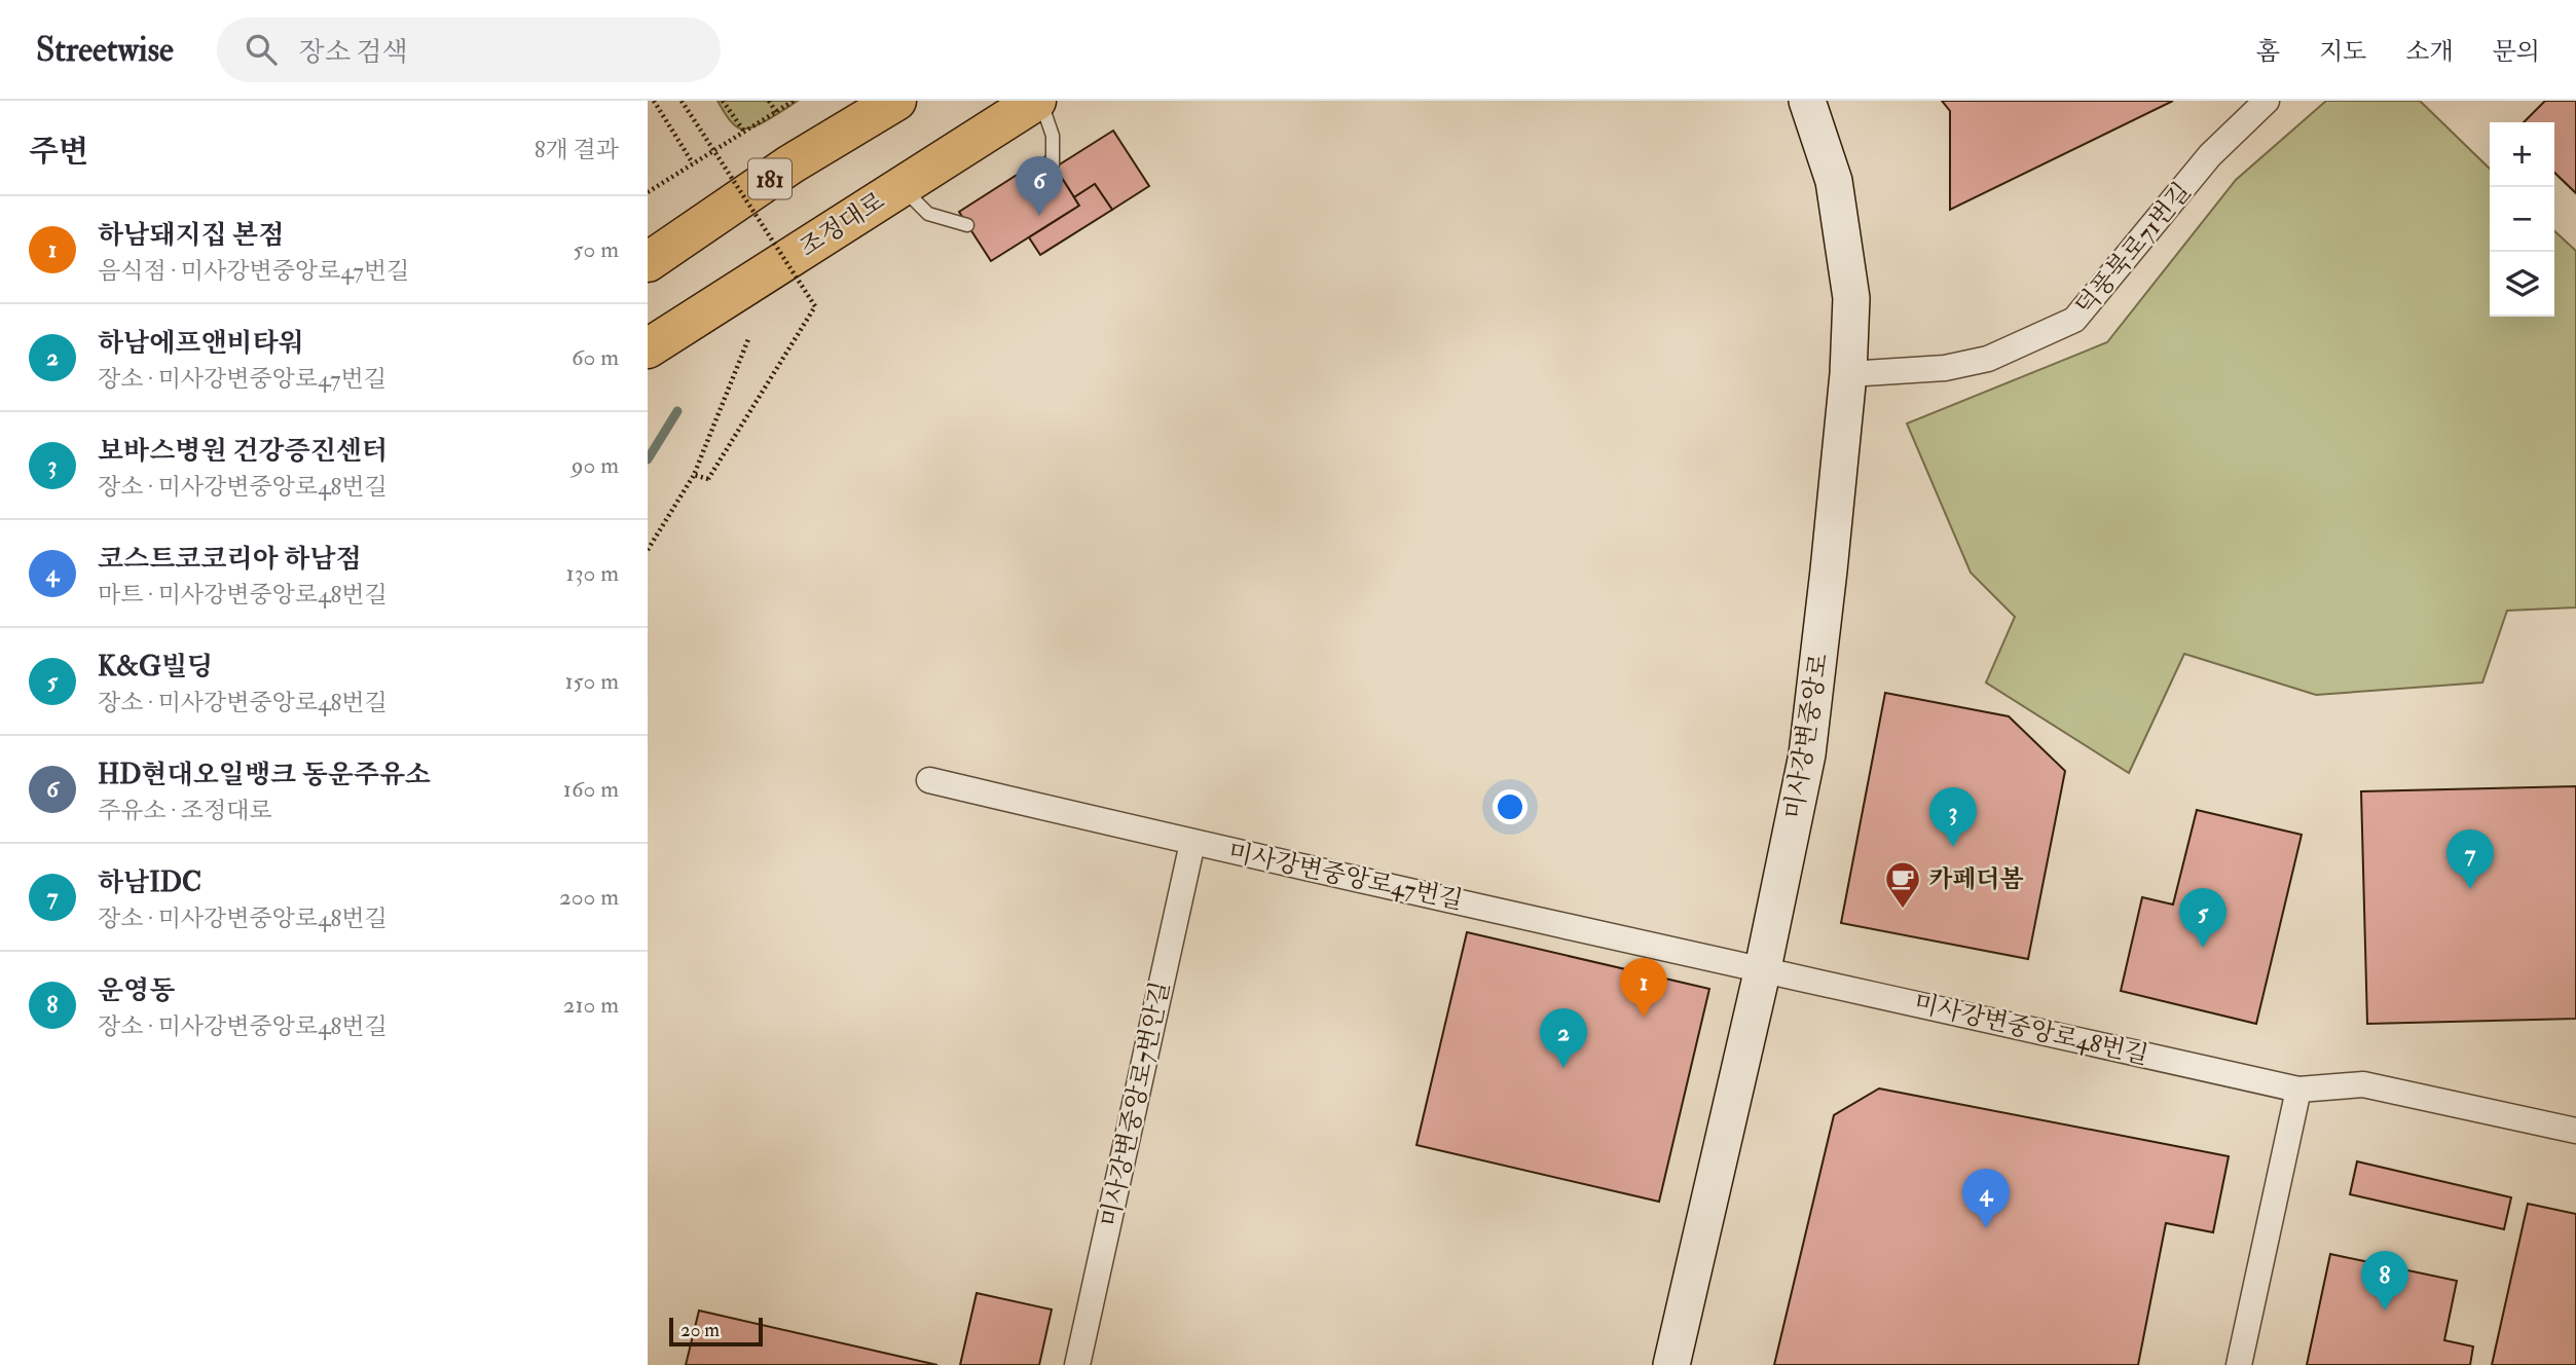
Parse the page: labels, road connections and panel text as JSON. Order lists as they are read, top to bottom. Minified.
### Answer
{"streets":{"main road":["181","조정대로"],"street":["덕풍북로71번길","미사강변중앙로","미사강변중앙로47번길","미사강변중앙로48번길","미사강변중앙로7번안길"]},"crossings":[["덕풍북로71번길","미사강변중앙로"],["미사강변중앙로","미사강변중앙로47번길"],["미사강변중앙로","미사강변중앙로48번길"],["미사강변중앙로47번길","미사강변중앙로48번길"],["미사강변중앙로47번길","미사강변중앙로7번안길"]],"places":{"cafe":["카페더봄"]},"scale_bar":"20 m","page":{"header":"Streetwise","search":"장소 검색","nav":["홈","지도","소개","문의"],"heading":["주변","8개 결과"],"map_buttons":["+","−"],"pins":["6","3","7","5","1","2","4","8"],"list":[{"mark":"1","name":"하남돼지집 본점","note":"음식점 · 미사강변중앙로47번길","value":"50 m"},{"mark":"2","name":"하남에프앤비타워","note":"장소 · 미사강변중앙로47번길","value":"60 m"},{"mark":"3","name":"보바스병원 건강증진센터","note":"장소 · 미사강변중앙로48번길","value":"90 m"},{"mark":"4","name":"코스트코코리아 하남점","note":"마트 · 미사강변중앙로48번길","value":"130 m"},{"mark":"5","name":"K&G빌딩","note":"장소 · 미사강변중앙로48번길","value":"150 m"},{"mark":"6","name":"HD현대오일뱅크 동운주유소","note":"주유소 · 조정대로","value":"160 m"},{"mark":"7","name":"하남IDC","note":"장소 · 미사강변중앙로48번길","value":"200 m"},{"mark":"8","name":"운영동","note":"장소 · 미사강변중앙로48번길","value":"210 m"}],"scale":"20 m"}}
